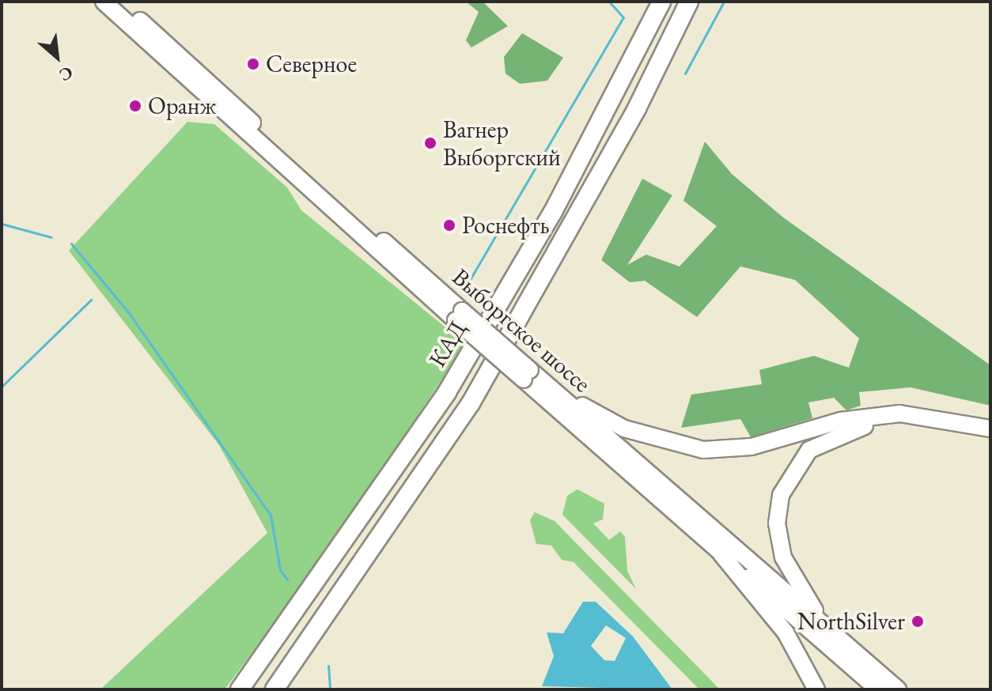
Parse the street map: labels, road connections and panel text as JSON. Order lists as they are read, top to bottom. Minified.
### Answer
{"streets":{"highway":["КАД"],"main road":["Выборгское шоссе"]},"places":["Северное","Оранж","Вагнер Выборгский","Роснефть","NorthSilver"],"north":"bottom right"}
